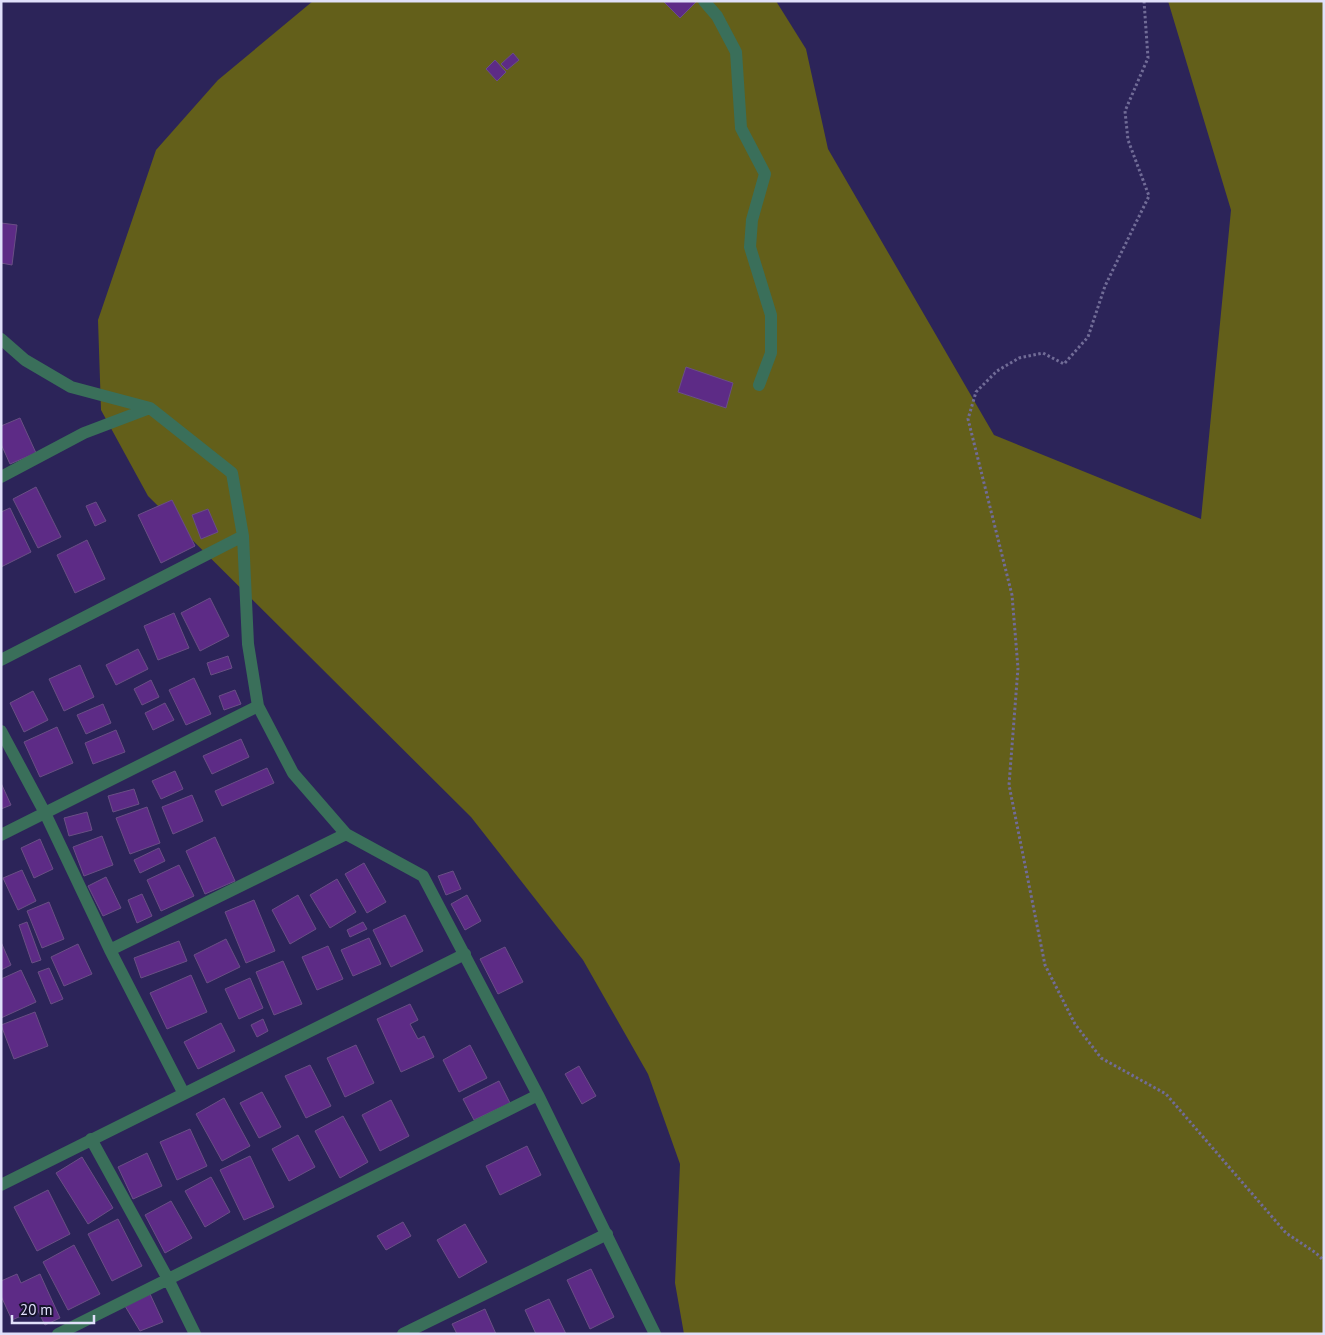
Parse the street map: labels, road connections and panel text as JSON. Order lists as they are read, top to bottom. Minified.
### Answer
{"scale_bar":"20 m"}
